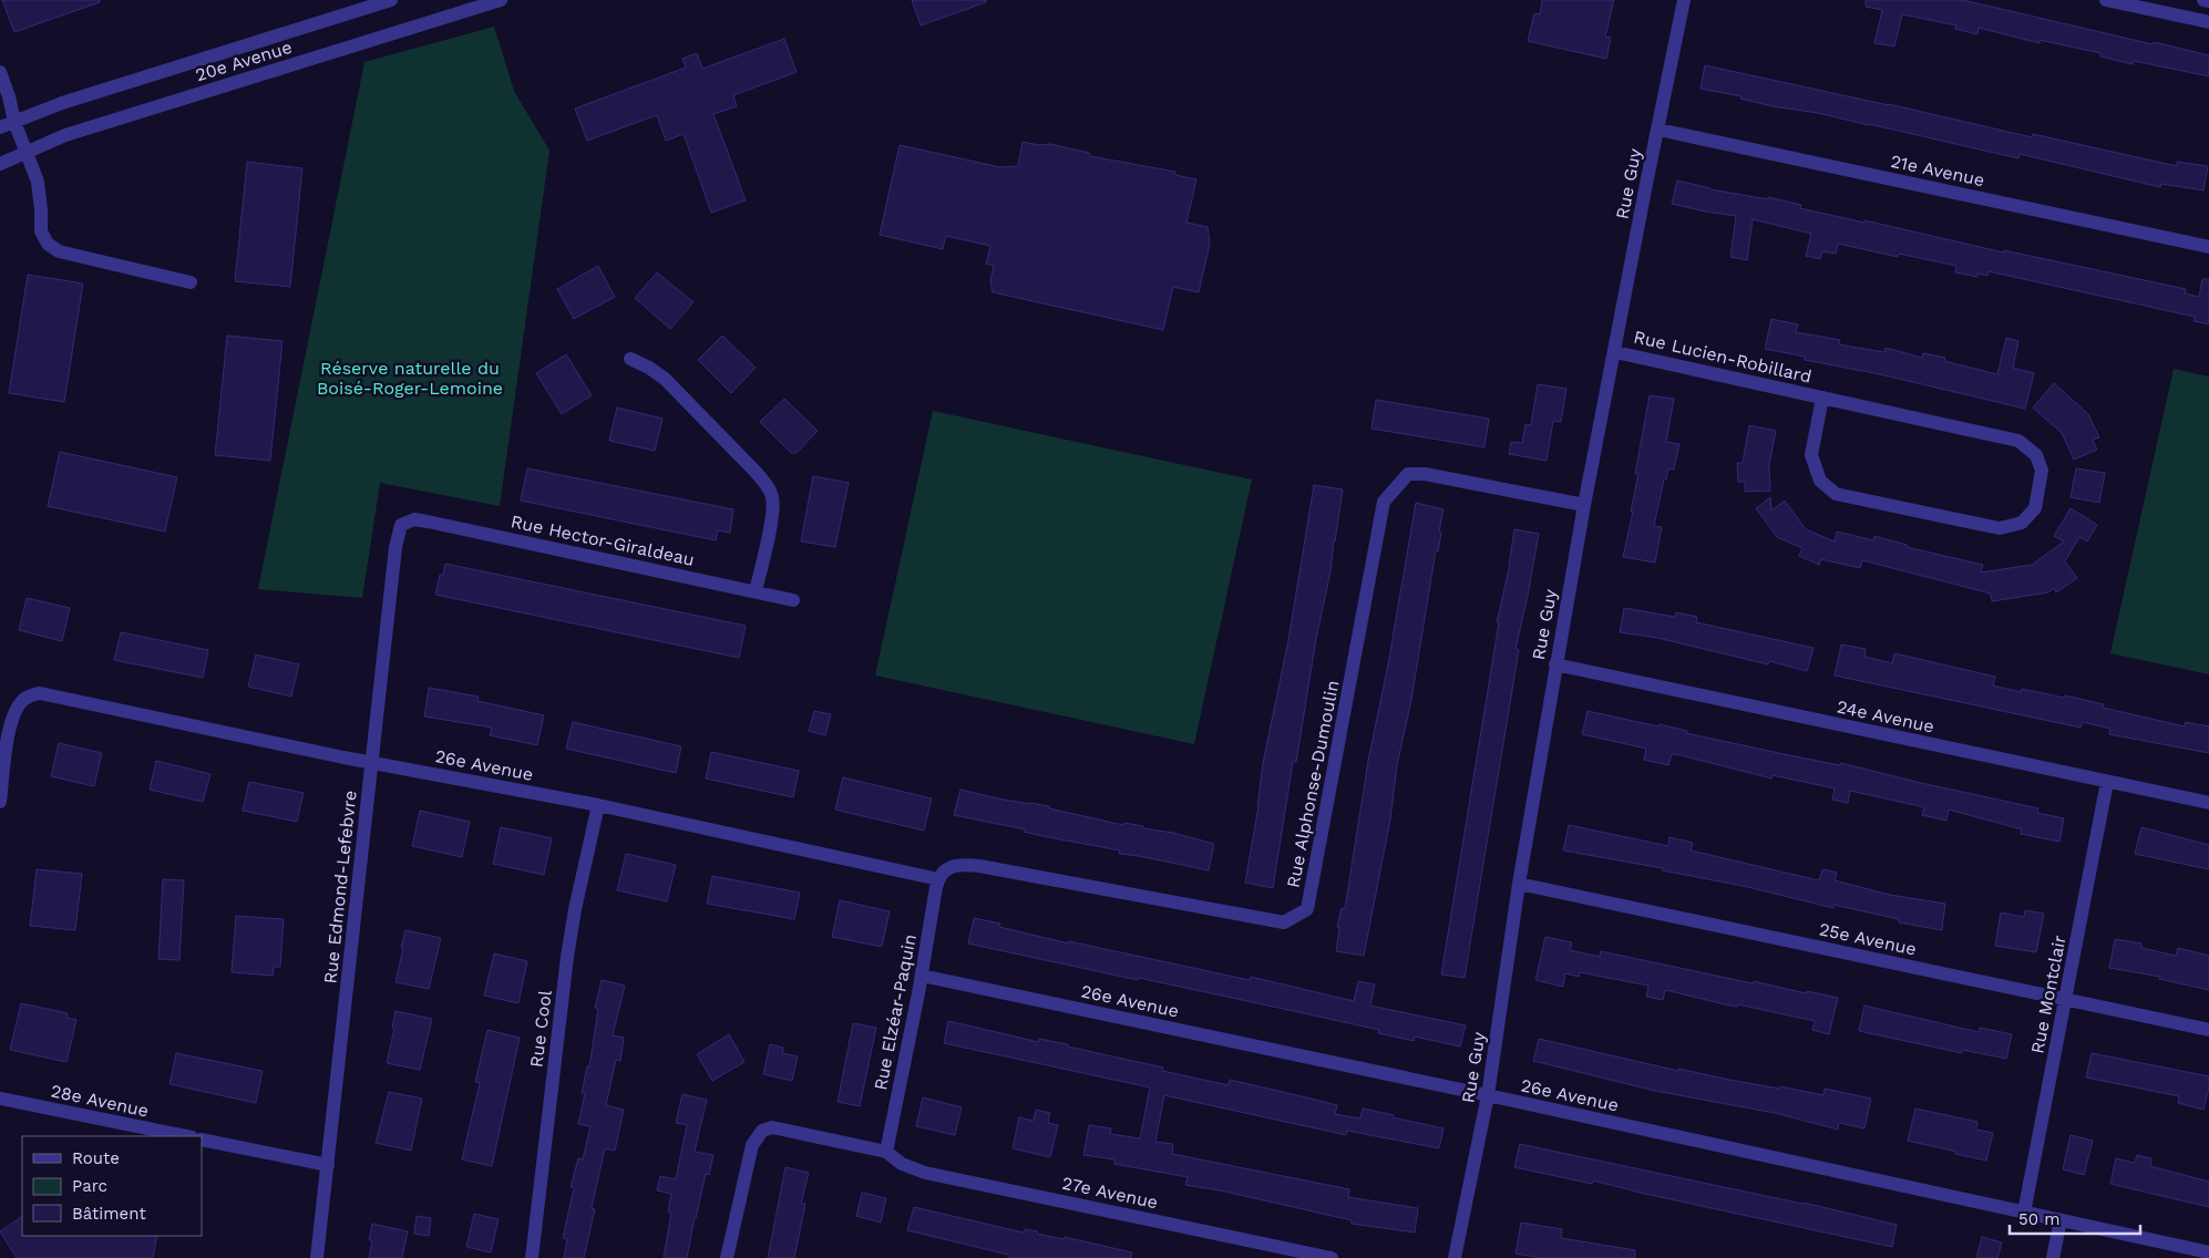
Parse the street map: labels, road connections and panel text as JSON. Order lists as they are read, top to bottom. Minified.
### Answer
{"streets":{"street":["20e Avenue","21e Avenue","Rue Guy","Rue Lucien-Robillard","Rue Hector-Giraldeau","24e Avenue","26e Avenue","Rue Alphonse-Dumoulin","Rue Edmond-Lefebvre","25e Avenue","Rue Montclair","Rue Elzéar-Paquin","Rue Cool","28e Avenue","27e Avenue"]},"crossings":[["21e Avenue","Rue Guy"],["Rue Guy","Rue Lucien-Robillard"],["Rue Guy","24e Avenue"],["Rue Guy","26e Avenue"],["Rue Guy","Rue Alphonse-Dumoulin"],["Rue Guy","25e Avenue"],["Rue Hector-Giraldeau","Rue Edmond-Lefebvre"],["24e Avenue","Rue Montclair"],["26e Avenue","Rue Alphonse-Dumoulin"],["26e Avenue","Rue Edmond-Lefebvre"],["26e Avenue","Rue Montclair"],["26e Avenue","Rue Elzéar-Paquin"],["26e Avenue","Rue Cool"],["Rue Alphonse-Dumoulin","Rue Elzéar-Paquin"],["25e Avenue","Rue Montclair"],["Rue Elzéar-Paquin","27e Avenue"]],"parks":["Réserve naturelle du Boisé-Roger-Lemoine"],"legend":["Route","Parc","Bâtiment"],"scale_bar":"50 m"}
